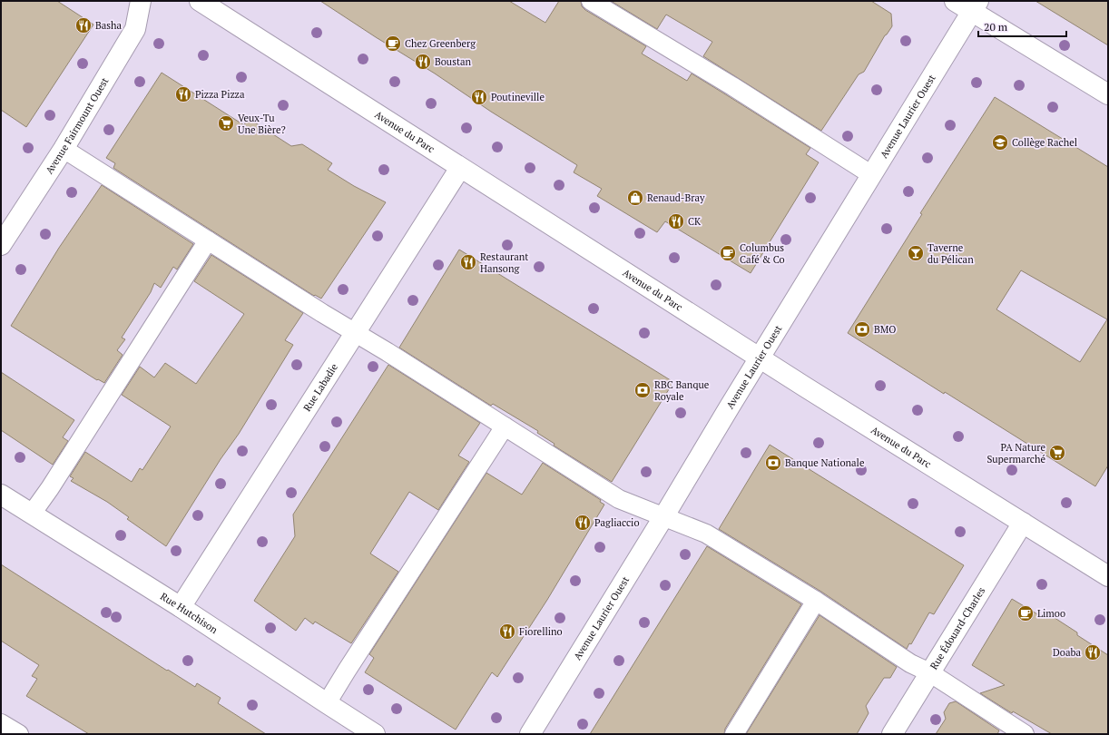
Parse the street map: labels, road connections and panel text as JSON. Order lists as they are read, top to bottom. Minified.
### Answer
{"streets":{"street":["Avenue Laurier Ouest","Avenue Fairmount Ouest","Avenue du Parc","Rue Labadie","Rue Hutchison","Rue Édouard-Charles"]},"crossings":[["Avenue Laurier Ouest","Avenue du Parc"],["Avenue du Parc","Rue Labadie"],["Avenue du Parc","Rue Édouard-Charles"],["Rue Labadie","Rue Hutchison"]],"places":{"restaurant":["Basha","Boustan","Pizza Pizza","Poutineville","CK","Restaurant Hansong","Pagliaccio","Fiorellino","Doaba"],"cafe":["Chez Greenberg","Columbus Café & Co","Limoo"],"supermarket":["Veux-Tu Une Bière?","PA Nature Supermarché"],"school or university":["Collège Rachel"],"shop":["Renaud-Bray"],"bar":["Taverne du Pélican"],"bank":["BMO","RBC Banque Royale","Banque Nationale"]},"scale_bar":"20 m"}
